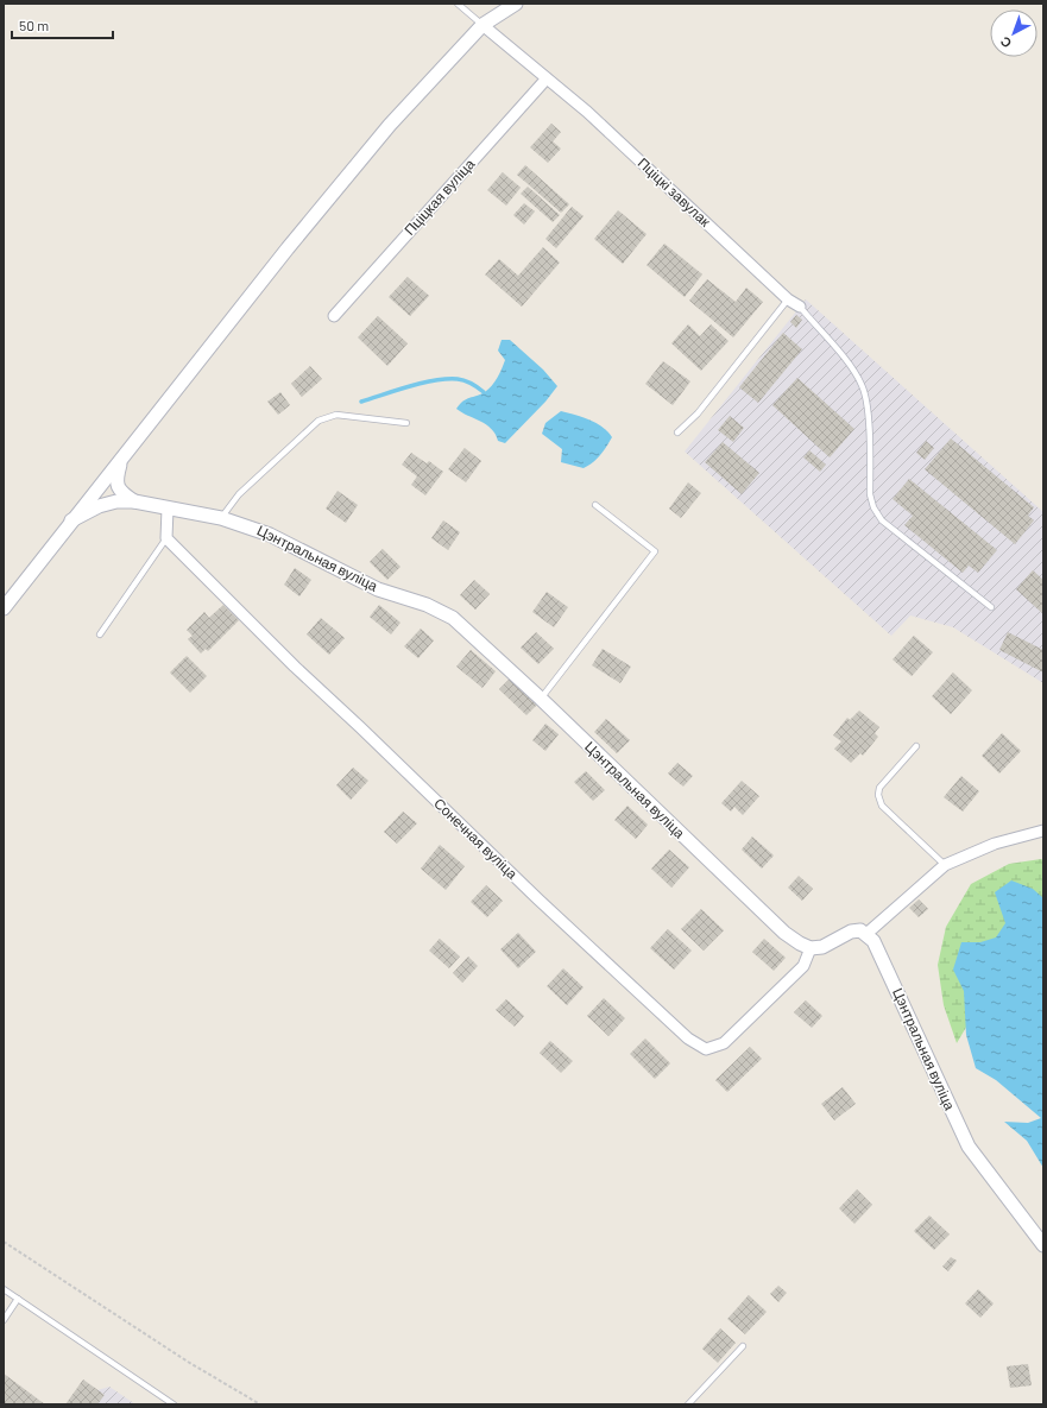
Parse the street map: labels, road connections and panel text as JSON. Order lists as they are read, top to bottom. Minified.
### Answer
{"streets":{"street":["Пціцкі завулак","Пціцкая вуліца","Цэнтральная вуліца","Сонечная вуліца"]},"crossings":[["Пціцкі завулак","Пціцкая вуліца"],["Цэнтральная вуліца","Сонечная вуліца"]],"scale_bar":"50 m","north":"bottom left"}
